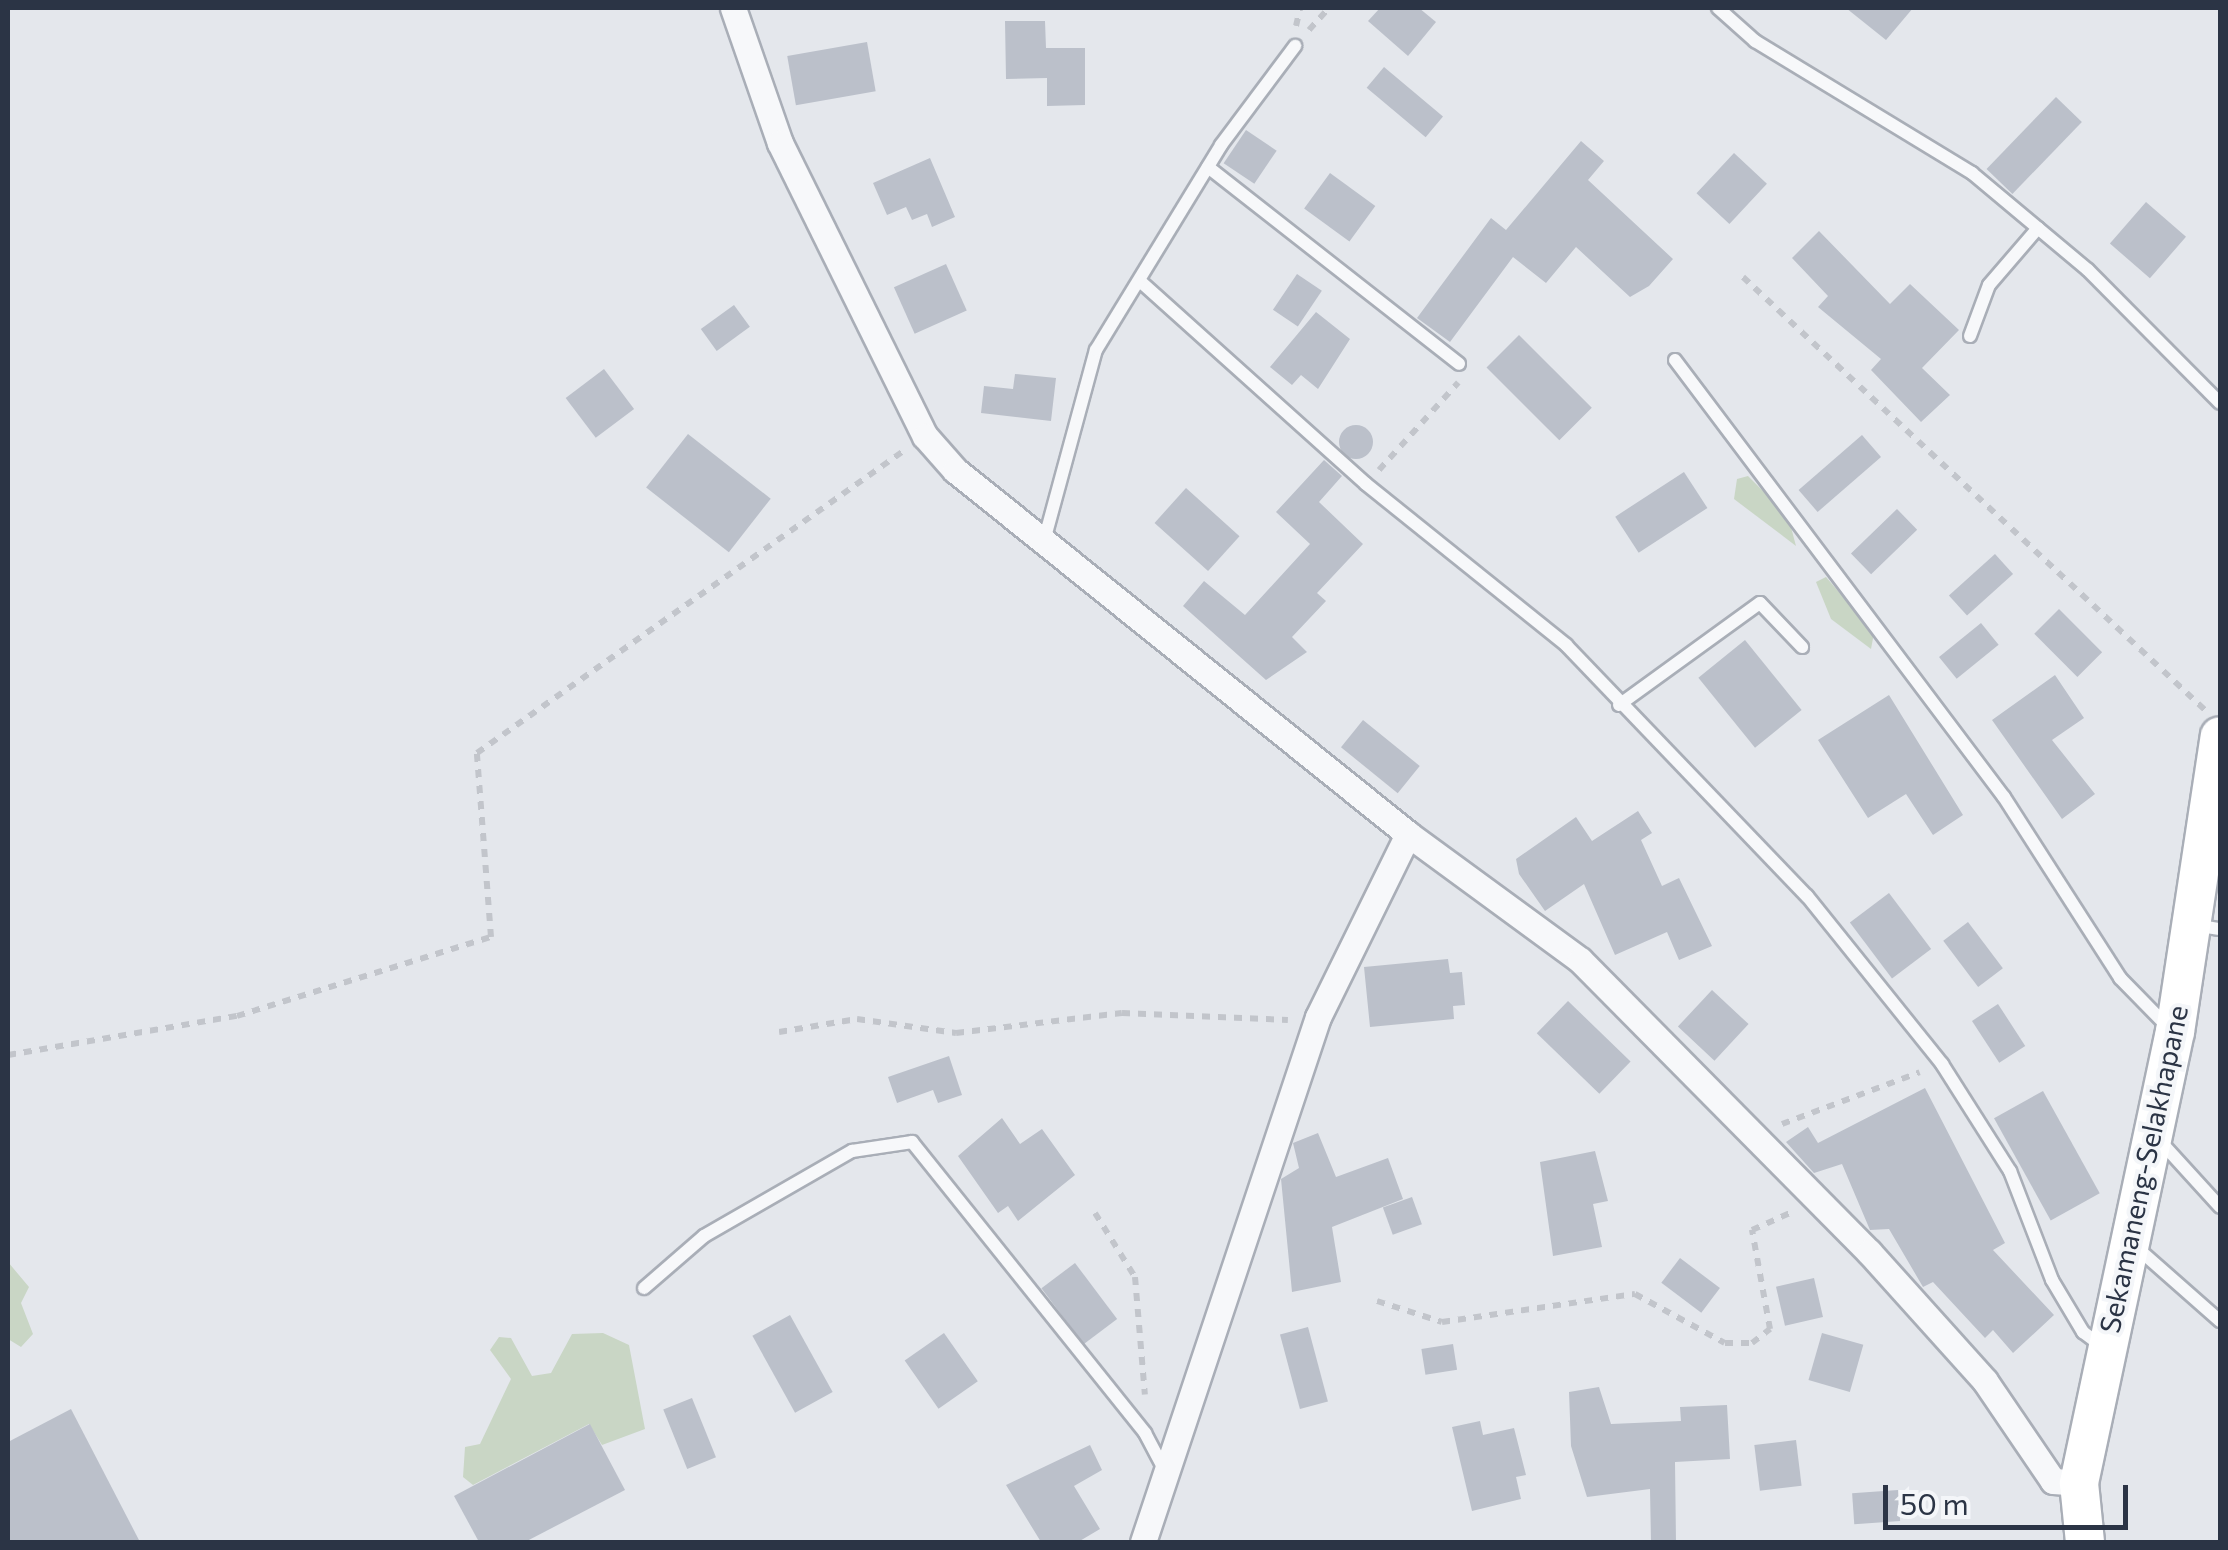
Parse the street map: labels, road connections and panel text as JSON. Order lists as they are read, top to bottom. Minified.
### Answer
{"streets":{"street":["Sekamaneng-Selakhapane"]},"scale_bar":"50 m"}
